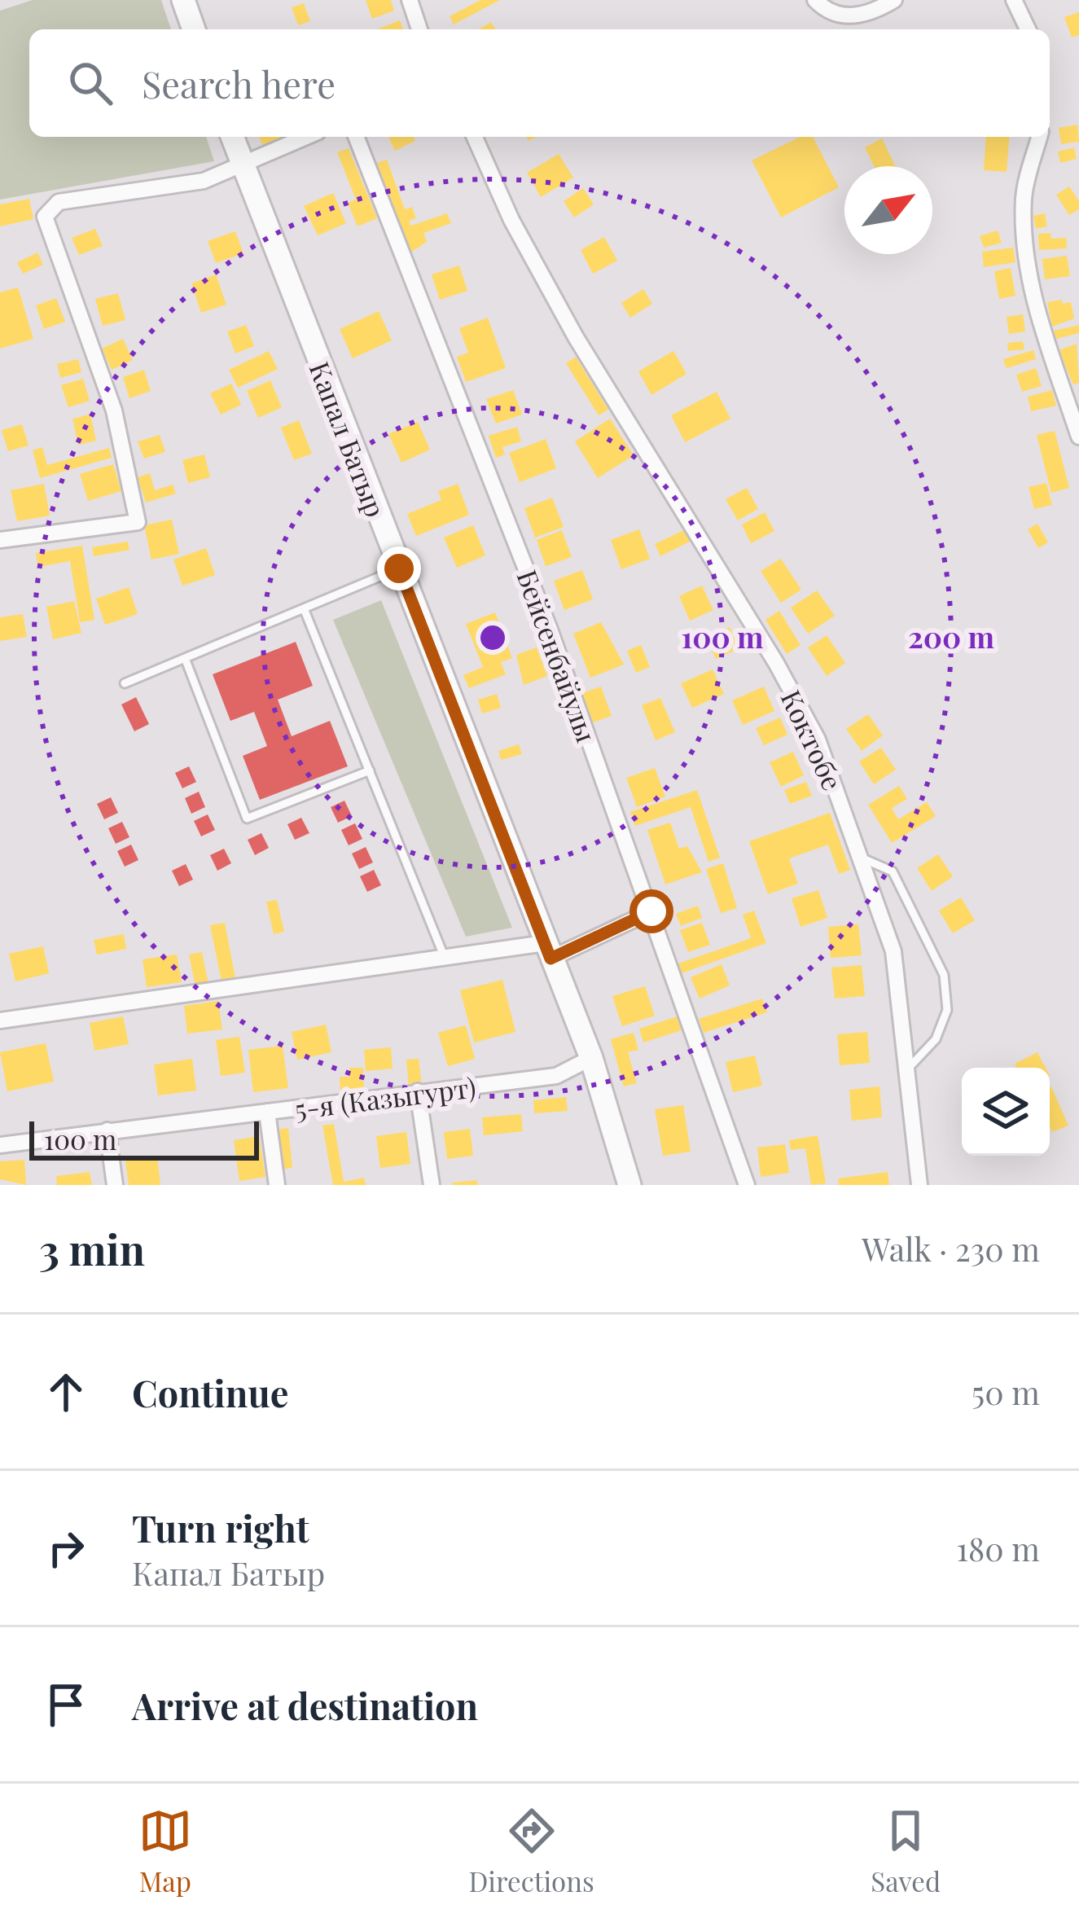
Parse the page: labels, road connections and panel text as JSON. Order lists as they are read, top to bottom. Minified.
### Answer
{"streets":{"main road":["Капал Батыр"],"street":["Бейсенбайулы","Коктобе","5-я (Казыгурт)"]},"crossings":[["Капал Батыр","5-я (Казыгурт)"]],"scale_bar":"100 m","north":"top right","page":{"search":"Search here","scale":"100 m","heading":["3 min","Walk · 230 m"],"list":[["Continue","50 m"],["Turn right","Капал Батыр","180 m"],"Arrive at destination"],"nav":["Map","Directions","Saved"]},"rings":["100 m","200 m"]}
